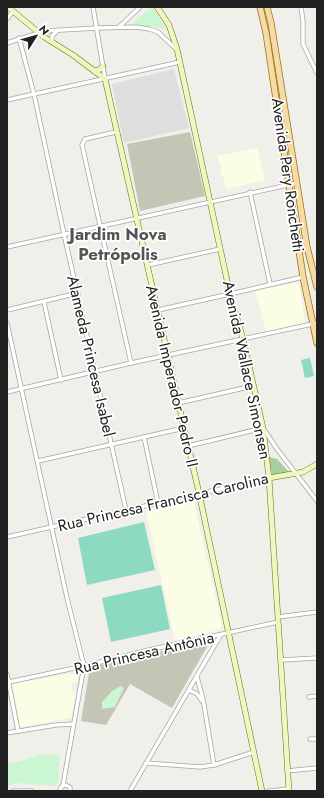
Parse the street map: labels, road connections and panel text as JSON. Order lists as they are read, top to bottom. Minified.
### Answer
{"streets":{"main road":["Avenida Pery Ronchetti"],"street":["Alameda Princesa Isabel","Avenida Wallace Simonsen","Avenida Imperador Pedro II","Rua Princesa Francisca Carolina","Rua Princesa Antônia"]},"crossings":[["Alameda Princesa Isabel","Rua Princesa Francisca Carolina"],["Avenida Wallace Simonsen","Rua Princesa Francisca Carolina"],["Avenida Wallace Simonsen","Rua Princesa Antônia"],["Avenida Imperador Pedro II","Rua Princesa Francisca Carolina"],["Avenida Imperador Pedro II","Rua Princesa Antônia"]],"districts":["Jardim Nova Petrópolis"],"north":"top right"}
